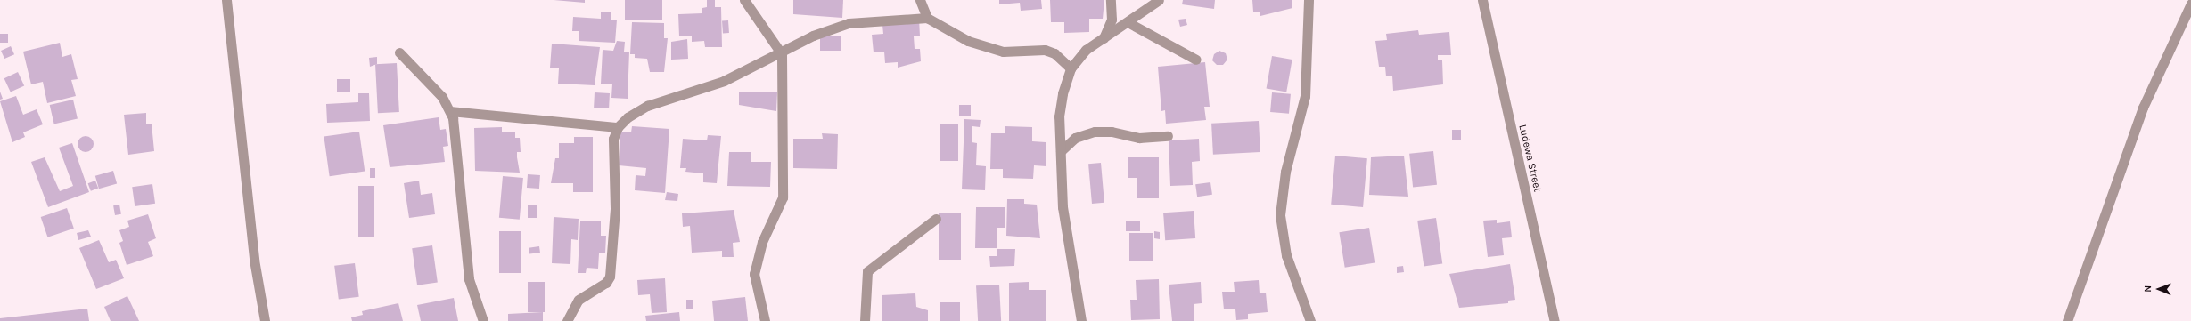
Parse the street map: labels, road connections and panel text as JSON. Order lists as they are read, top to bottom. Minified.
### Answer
{"streets":{"street":["Ludewa Street"]},"north":"left"}
